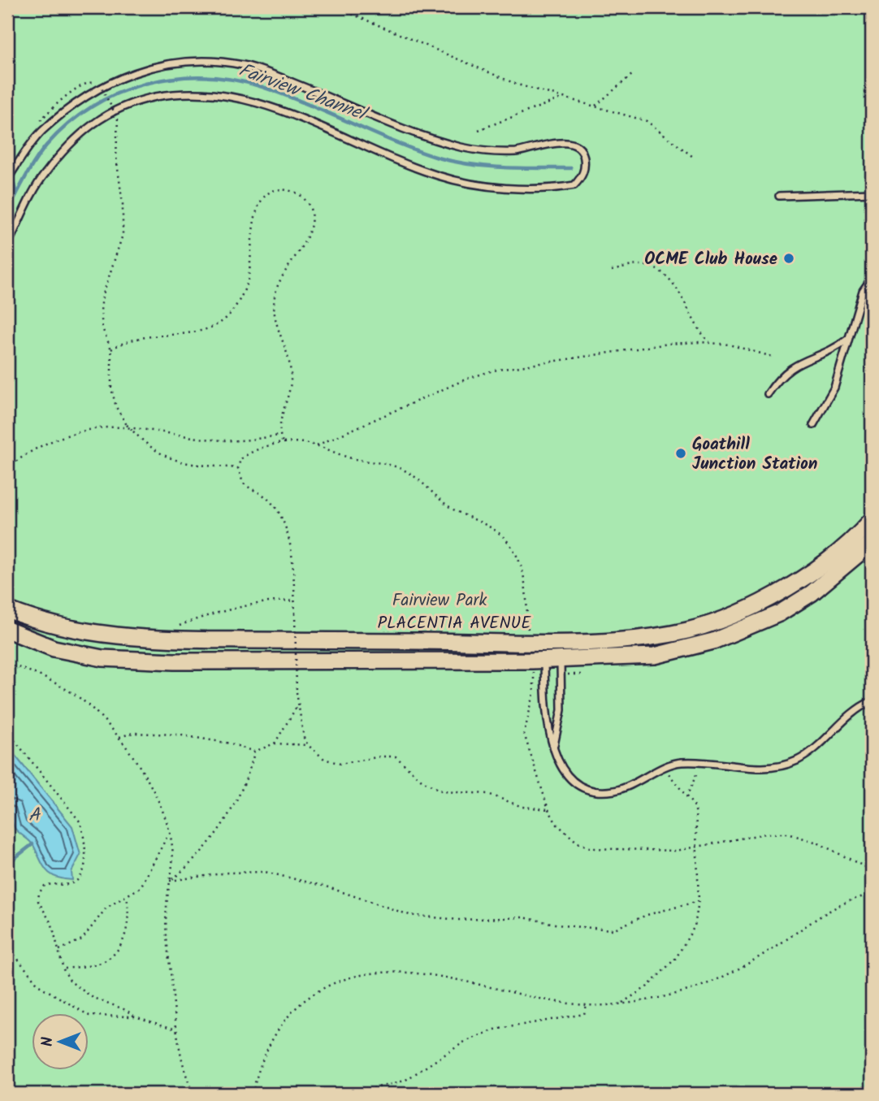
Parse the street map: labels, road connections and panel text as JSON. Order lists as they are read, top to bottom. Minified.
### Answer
{"streets":{"main road":["PLACENTIA AVENUE"]},"water":["Fairview Channel","A"],"parks":["Fairview Park"],"places":["OCME Club House","Goathill Junction Station"],"north":"left"}
